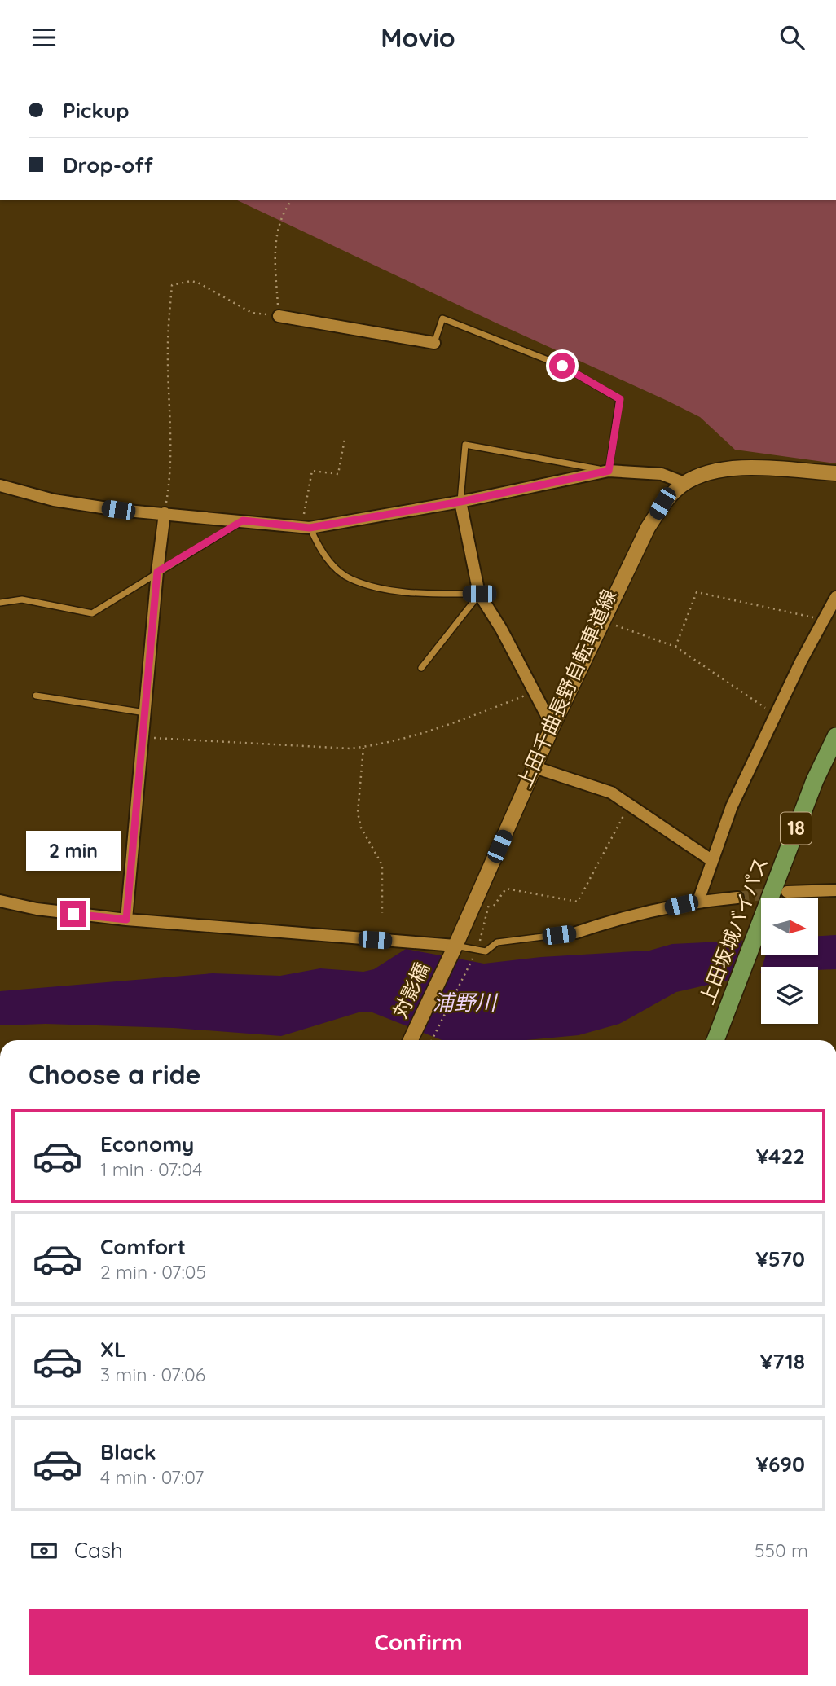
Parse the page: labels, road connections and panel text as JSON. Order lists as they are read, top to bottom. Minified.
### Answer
{"streets":{"highway":["18","上田坂城バイパス"],"street":["対影橋"]},"water":["浦野川"],"north":"right","page":{"header":"Movio","banner":["Pickup","Drop-off"],"bubble":"2 min","heading":"Choose a ride","list":[{"name":"Economy","note":"1 min · 07:04","value":"¥422"},{"name":"Comfort","note":"2 min · 07:05","value":"¥570"},{"name":"XL","note":"3 min · 07:06","value":"¥718"},{"name":"Black","note":"4 min · 07:07","value":"¥690"}],"pay":["Cash","550 m"],"buttons":"Confirm"}}
